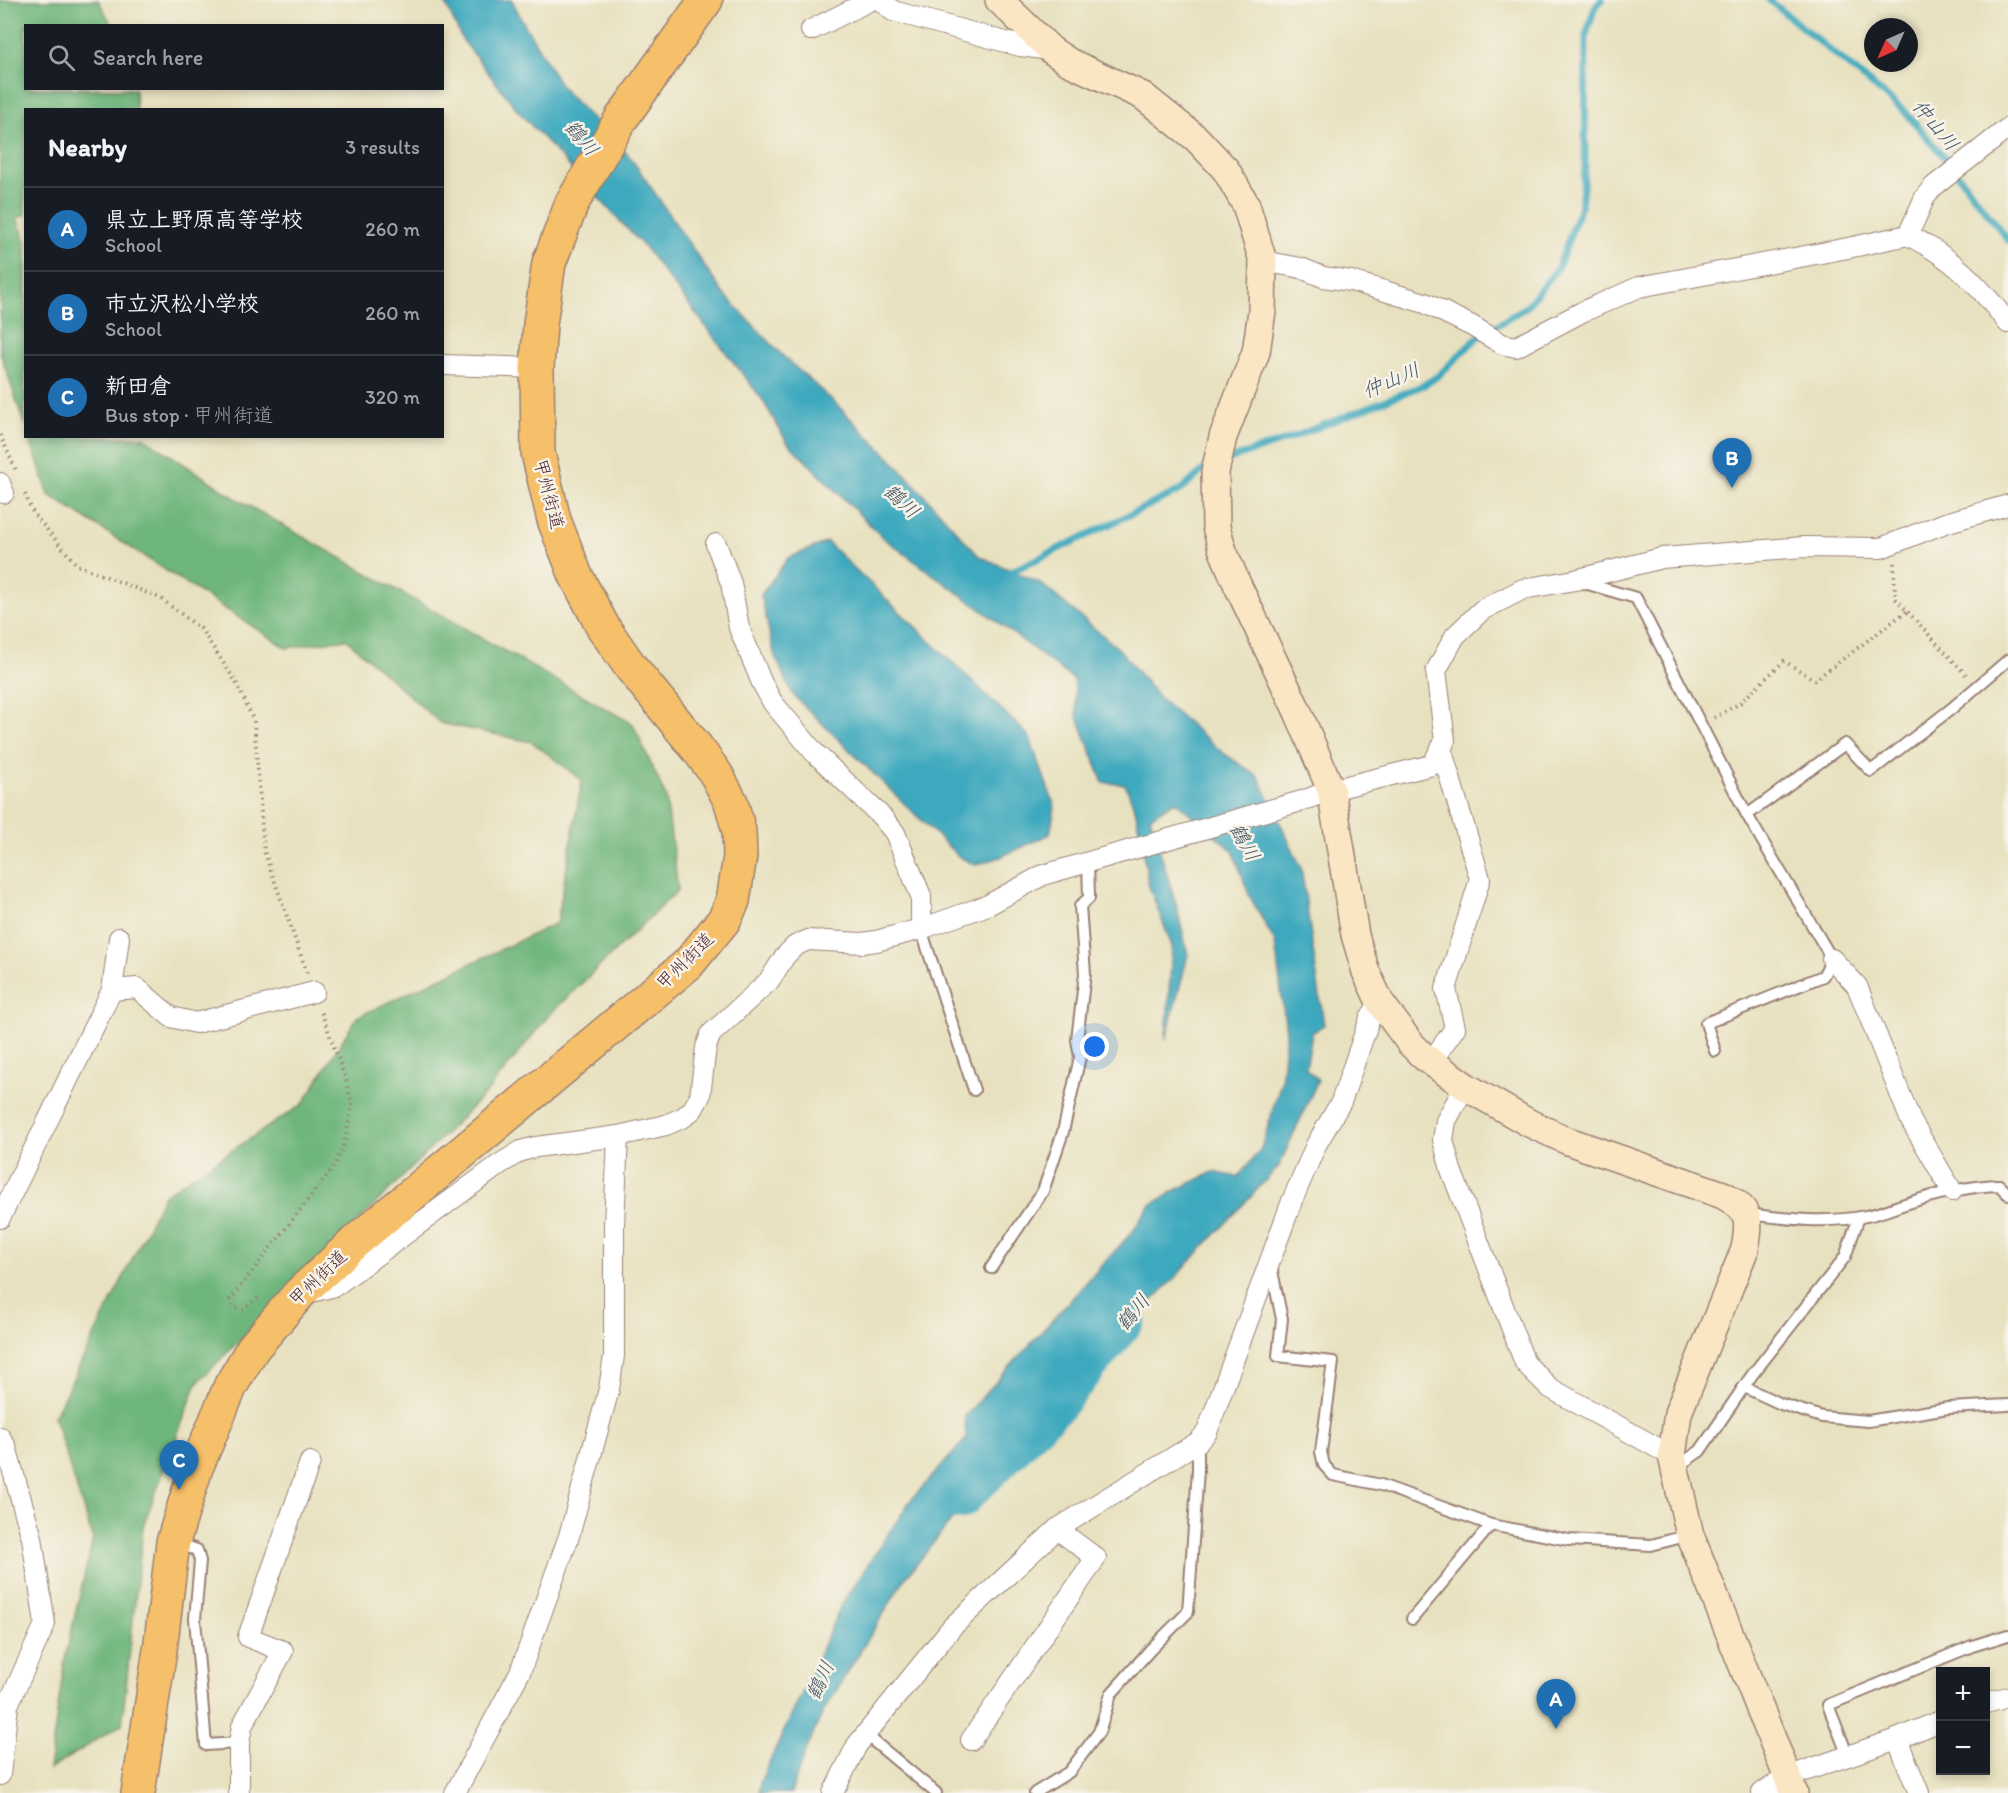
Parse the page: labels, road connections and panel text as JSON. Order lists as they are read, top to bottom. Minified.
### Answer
{"streets":{"highway":["甲州街道"]},"water":["仲山川","鶴川"],"north":"bottom left","page":{"search":"Search here","heading":["Nearby","3 results"],"list":[{"mark":"A","name":"県立上野原高等学校","note":"School","value":"260 m"},{"mark":"B","name":"市立沢松小学校","note":"School","value":"260 m"},{"mark":"C","name":"新田倉","note":"Bus stop · 甲州街道","value":"320 m"}],"pins":["B","C","A"],"map_buttons":["+","−"]}}
